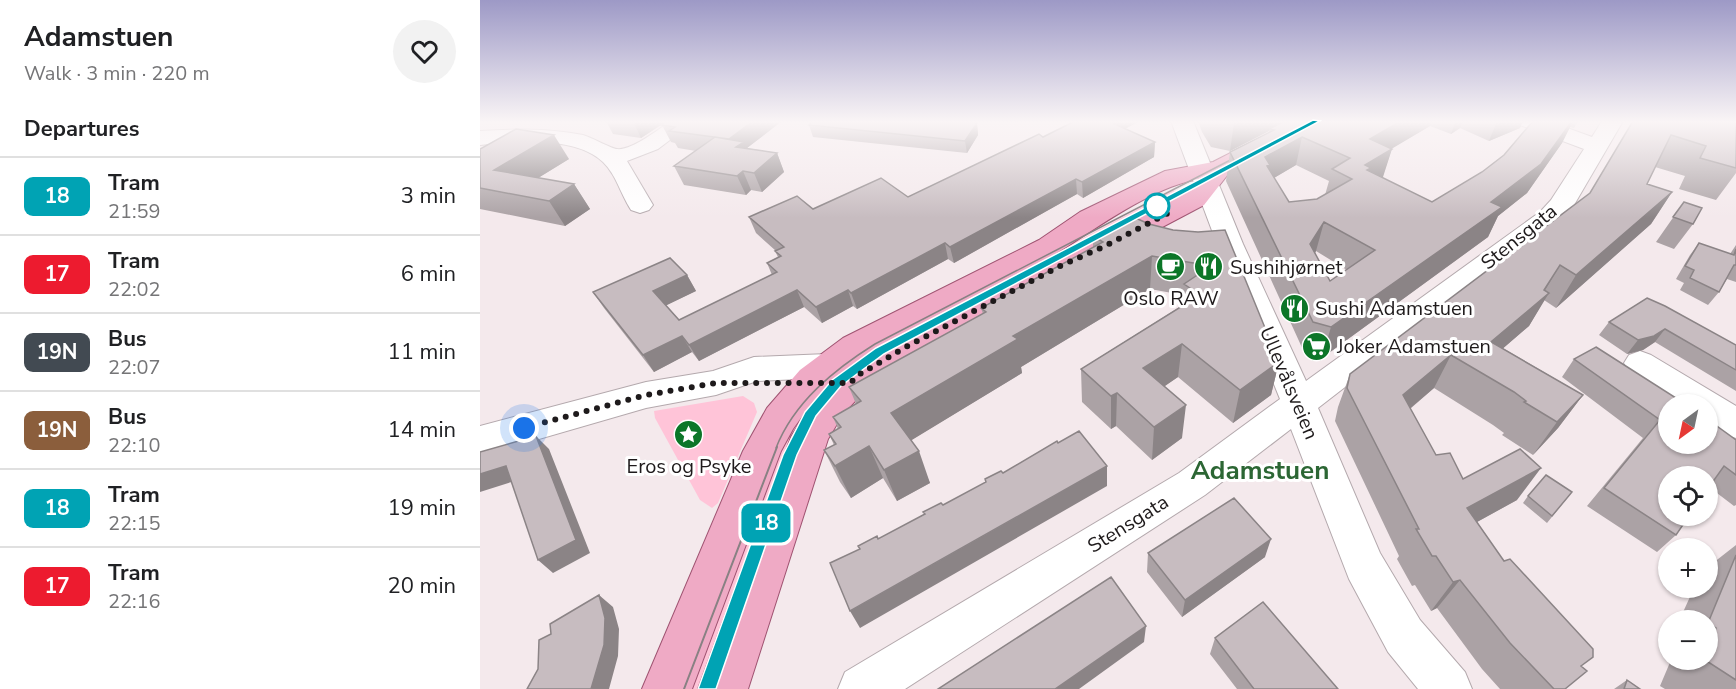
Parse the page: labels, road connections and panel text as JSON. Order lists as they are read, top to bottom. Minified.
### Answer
{"streets":{"street":["Stensgata","Ullevålsveien"]},"crossings":[["Stensgata","Ullevålsveien"]],"districts":["Adamstuen"],"places":{"cafe":["Oslo RAW"],"restaurant":["Sushihjørnet","Sushi Adamstuen"],"supermarket":["Joker Adamstuen"],"place":["Eros og Psyke"]},"lines":["tram line 18"],"north":"bottom left","page":{"heading":[["Adamstuen","Walk · 3 min · 220 m"],"Departures"],"on_map":"18","list":[{"mark":"18","name":"Tram","note":"21:59","value":"3 min"},{"mark":"17","name":"Tram","note":"22:02","value":"6 min"},{"mark":"19N","name":"Bus","note":"22:07","value":"11 min"},{"mark":"19N","name":"Bus","note":"22:10","value":"14 min"},{"mark":"18","name":"Tram","note":"22:15","value":"19 min"},{"mark":"17","name":"Tram","note":"22:16","value":"20 min"}],"map_buttons":["+","−"]}}
